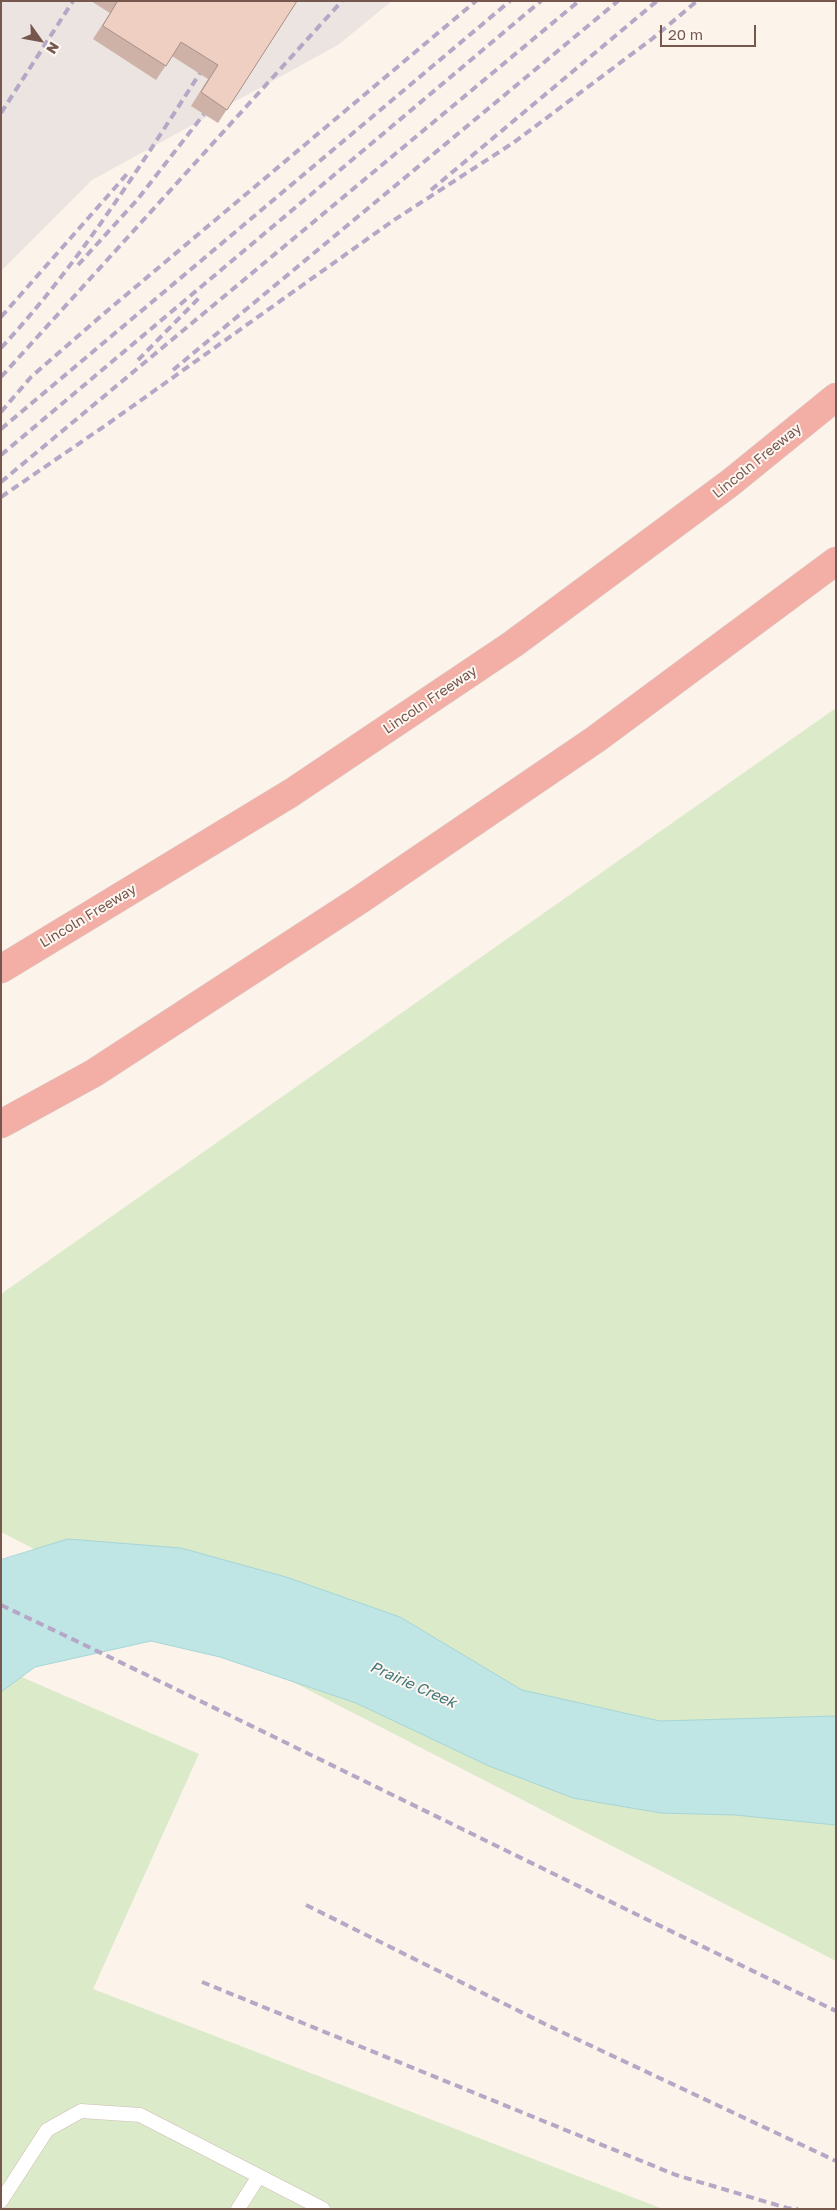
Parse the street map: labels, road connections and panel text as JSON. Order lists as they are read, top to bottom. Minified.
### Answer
{"streets":{"highway":["Lincoln Freeway"]},"water":["Prairie Creek"],"scale_bar":"20 m","north":"bottom right"}
